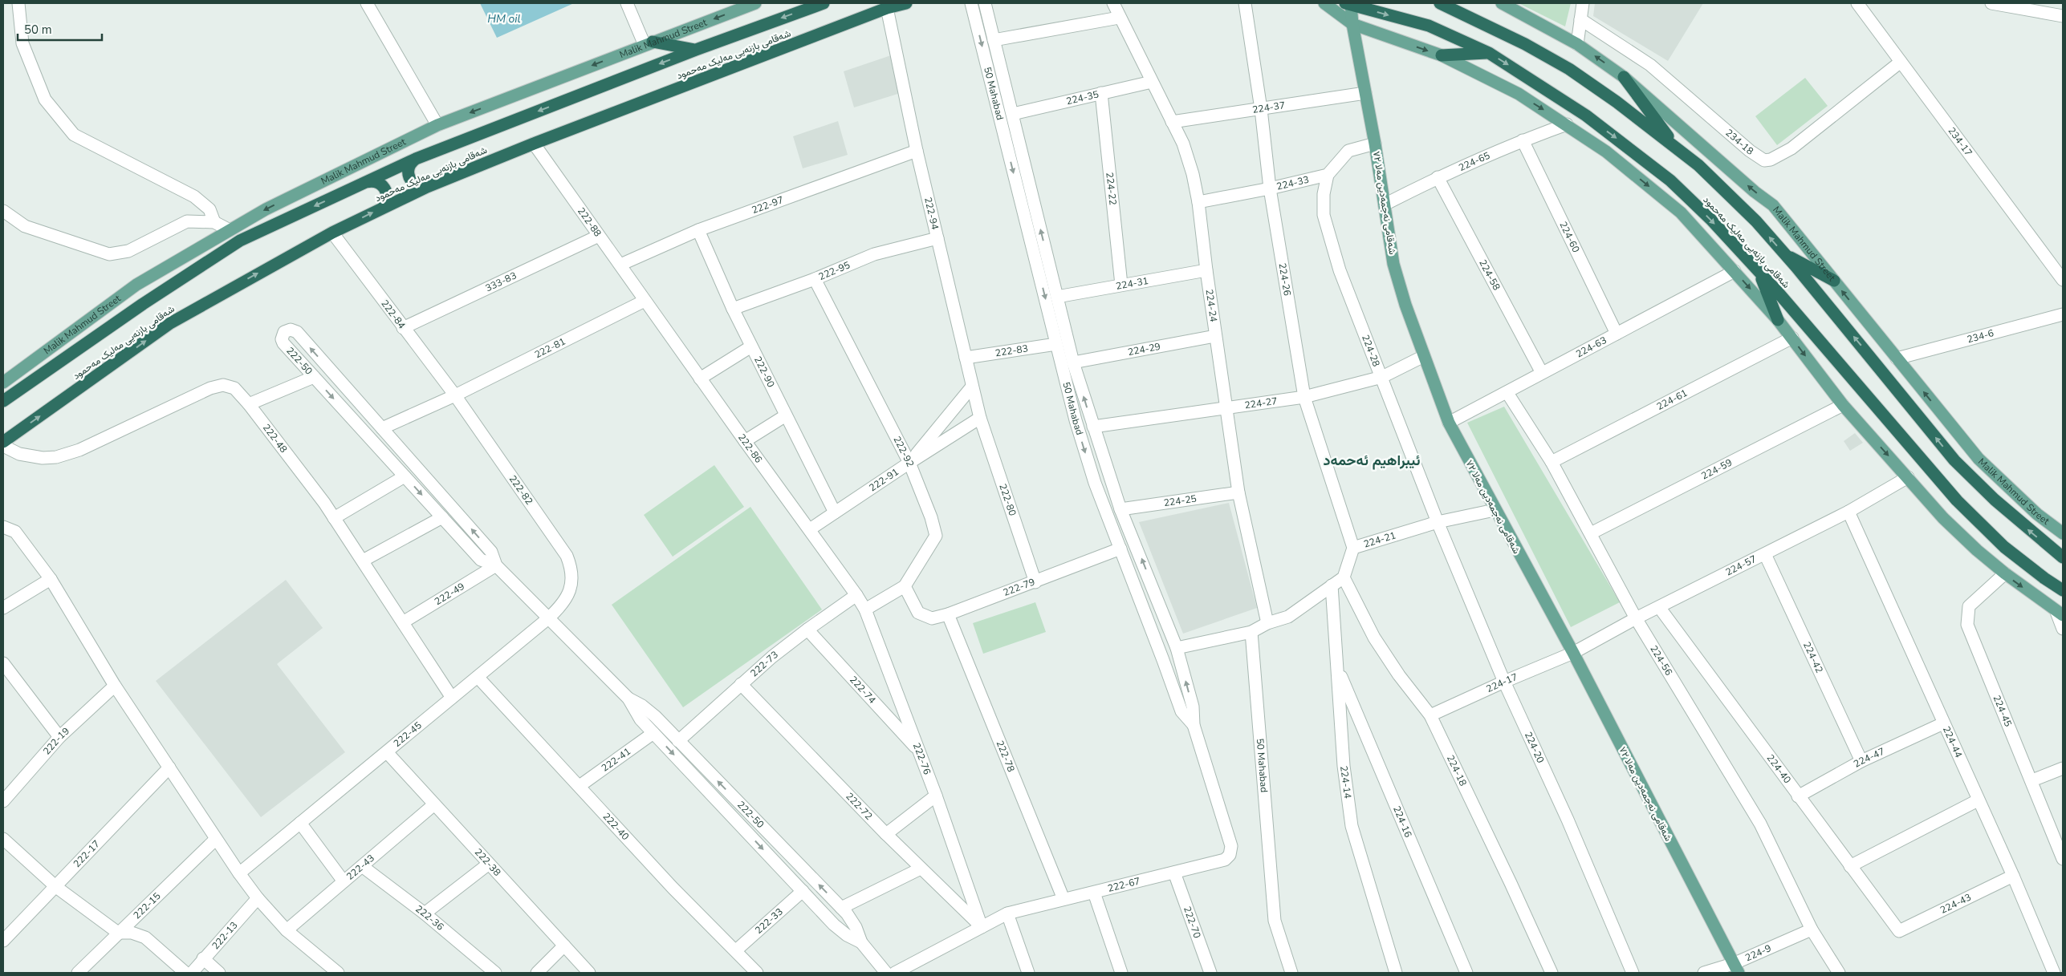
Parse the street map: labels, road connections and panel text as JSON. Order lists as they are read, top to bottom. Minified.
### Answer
{"streets":{"highway":["شەقامی بازنەیی مەلیک مەحمود"],"main road":["Malik Mahmud Street","شەقامی نەجمەدین مەلا ٧٢"],"street":["50 Mahabad","224-35","224-37","234-18","234-17","224-65","224-33","224-22","222-97","222-94","222-88","224-60","222-95","224-58","224-26","333-83","224-31","224-24","222-84","234-6","224-63","222-81","224-29","224-28","222-83","222-50","222-90","224-61","224-27","222-48","222-86","222-92","224-59","222-91","222-82","222-80","224-25","224-21","224-57","222-79","222-49","224-42","224-56","222-73","224-17","222-74","224-45","222-45","222-19","224-44","224-20","222-78","224-47","222-41","222-76","224-40","224-18","224-14","222-72","224-16","222-40","222-17","222-38","222-43","222-67","224-43","222-15","222-36","222-33","222-70","222-13","224-9"]},"crossings":[["Malik Mahmud Street","234-6"],["شەقامی بازنەیی مەلیک مەحمود","شەقامی نەجمەدین مەلا ٧٢"],["شەقامی بازنەیی مەلیک مەحمود","222-94"],["شەقامی بازنەیی مەلیک مەحمود","222-88"],["شەقامی بازنەیی مەلیک مەحمود","222-84"],["50 Mahabad","224-35"],["50 Mahabad","224-31"],["50 Mahabad","224-29"],["50 Mahabad","222-83"],["50 Mahabad","224-27"],["50 Mahabad","224-25"],["50 Mahabad","222-79"],["50 Mahabad","222-67"],["224-35","224-22"],["224-35","224-24"],["224-37","شەقامی نەجمەدین مەلا ٧٢"],["224-37","224-26"],["224-37","224-24"],["234-18","234-17"],["224-65","شەقامی نەجمەدین مەلا ٧٢"],["224-65","224-60"],["224-65","224-58"],["224-33","224-26"],["224-33","224-24"],["224-33","224-28"],["224-22","224-31"],["شەقامی نەجمەدین مەلا ٧٢","224-63"],["شەقامی نەجمەدین مەلا ٧٢","224-27"],["شەقامی نەجمەدین مەلا ٧٢","224-21"],["شەقامی نەجمەدین مەلا ٧٢","224-57"],["شەقامی نەجمەدین مەلا ٧٢","224-17"],["شەقامی نەجمەدین مەلا ٧٢","224-9"],["222-97","222-94"],["222-97","222-88"],["222-97","222-90"],["222-94","222-95"],["222-94","222-83"],["222-94","222-91"],["222-94","222-80"],["222-88","333-83"],["222-88","222-81"],["222-88","222-86"],["224-60","224-63"],["222-95","222-90"],["222-95","222-92"],["224-58","224-63"],["224-26","224-27"],["224-26","224-21"],["333-83","222-84"],["224-31","224-24"],["224-24","224-29"],["224-24","224-27"],["224-24","224-25"],["222-84","222-81"],["222-84","222-82"],["224-63","224-56"],["222-81","222-50"],["222-81","222-86"],["222-81","222-82"],["224-28","224-27"],["224-28","224-21"],["224-28","224-20"],["222-50","222-49"],["222-50","222-73"],["222-50","222-45"],["222-50","222-41"],["222-50","222-33"],["222-90","222-91"],["224-61","224-56"],["222-48","222-49"],["222-48","222-45"],["222-86","222-91"],["222-86","222-73"],["222-86","222-76"],["222-92","222-91"],["222-92","222-79"],["222-92","222-76"],["224-59","224-56"],["222-91","222-80"],["222-82","222-45"],["222-80","222-79"],["224-21","224-20"],["224-21","224-18"],["224-57","224-42"],["224-57","224-56"],["224-57","224-17"],["224-57","224-44"],["224-57","224-40"],["222-79","222-78"],["224-42","224-47"],["224-56","224-9"],["222-73","222-74"],["222-73","222-76"],["222-73","222-72"],["224-17","224-20"],["224-17","224-18"],["222-74","222-76"],["222-45","222-40"],["222-45","222-38"],["224-44","224-47"],["224-44","224-43"],["222-78","222-67"],["224-47","224-40"],["222-41","222-40"],["222-76","222-72"],["222-76","222-67"],["224-40","224-43"],["224-14","224-16"],["222-72","222-67"],["222-40","222-33"],["222-38","222-43"],["222-43","222-36"],["222-67","222-70"]],"one_way":["Malik Mahmud Street"],"districts":["ئیبراهیم ئەحمەد"],"water":["HM oil"],"scale_bar":"50 m"}
